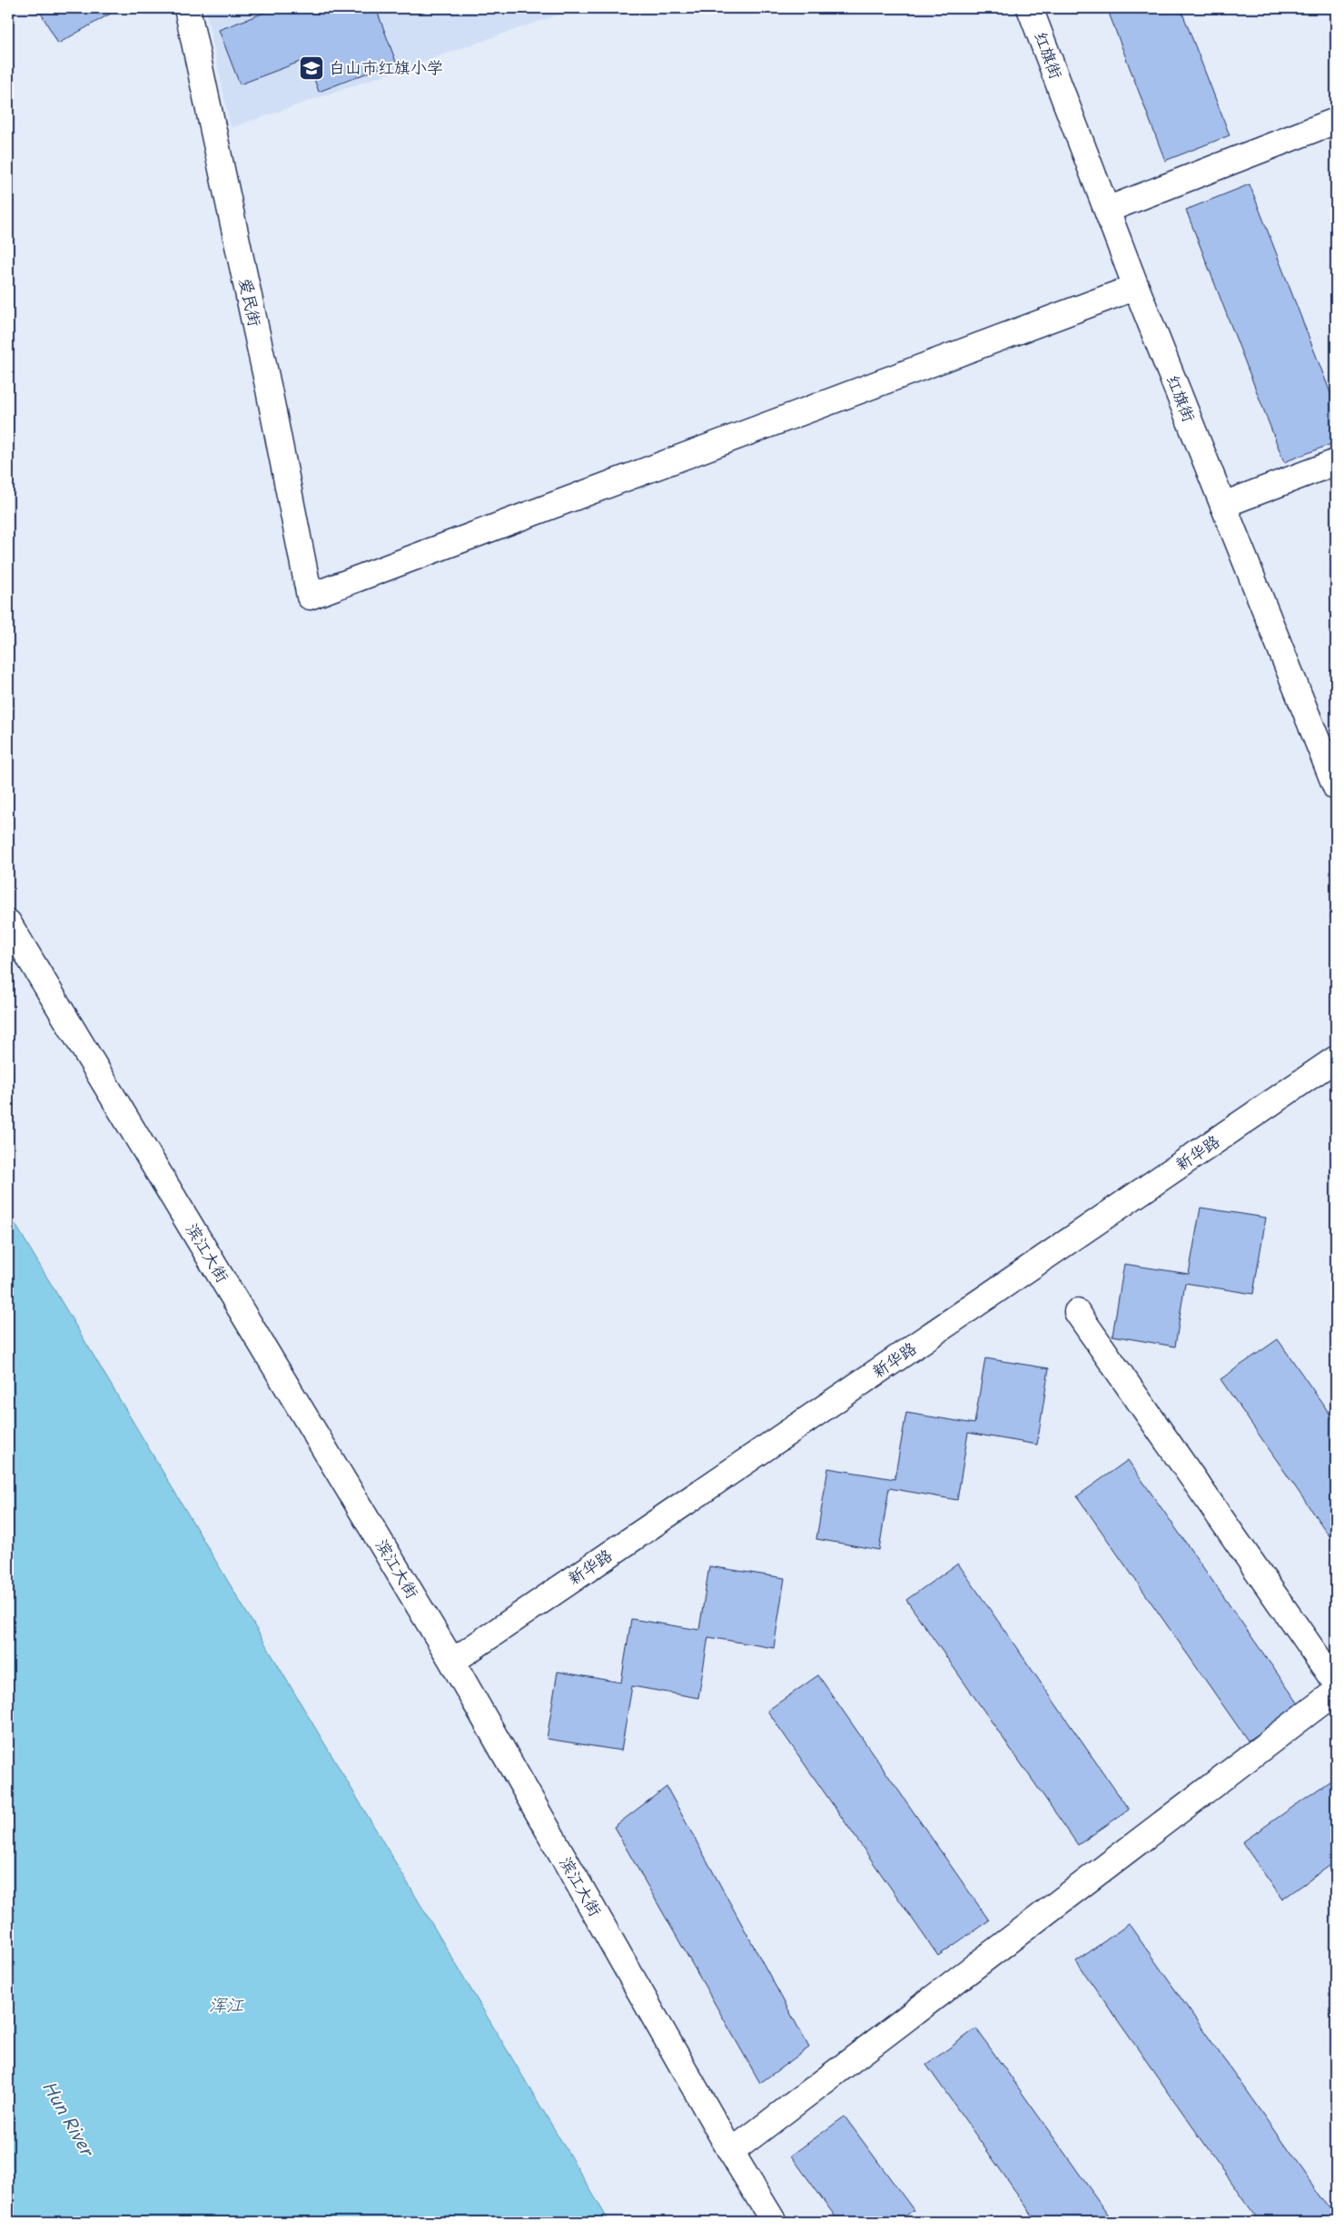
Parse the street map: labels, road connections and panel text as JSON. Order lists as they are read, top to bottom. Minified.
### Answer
{"streets":{"street":["红旗街","爱民街","新华路","滨江大街"]},"crossings":[["红旗街","爱民街"],["新华路","滨江大街"]],"water":["浑江","Hun River"],"places":{"school or university":["白山市红旗小学"]}}
